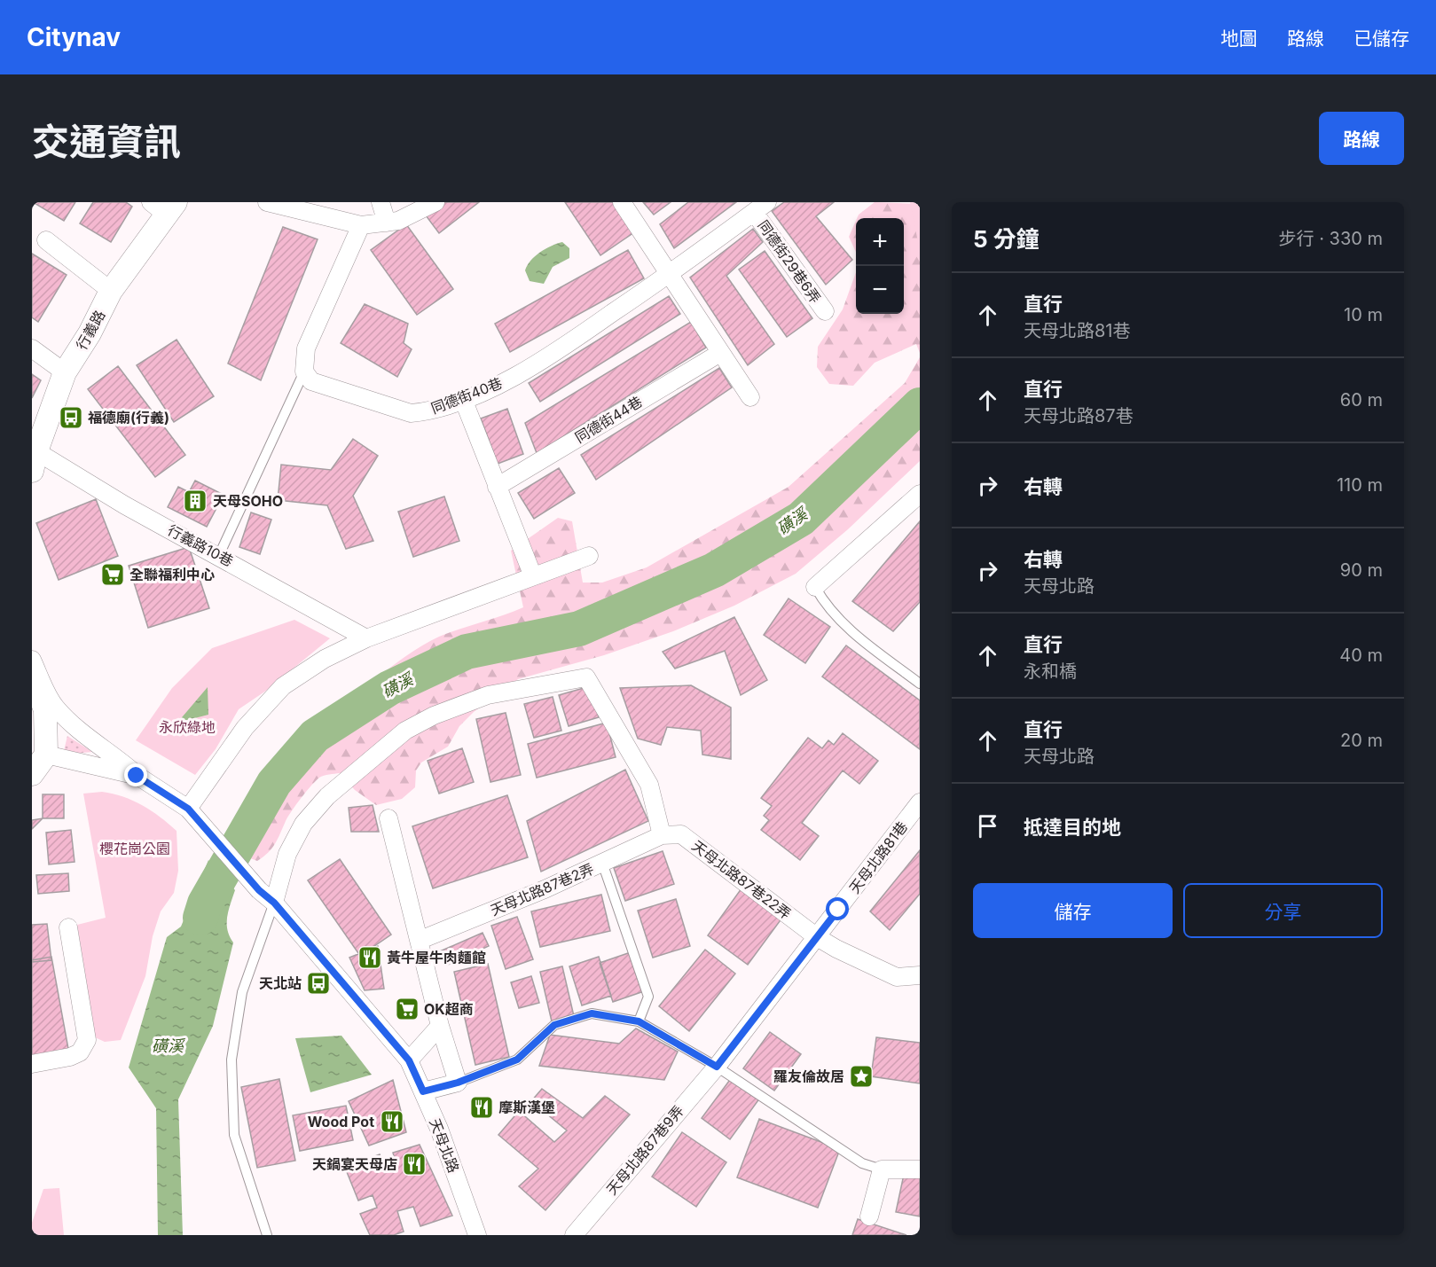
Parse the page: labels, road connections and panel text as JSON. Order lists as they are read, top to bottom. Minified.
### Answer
{"streets":{"street":["同德街29巷6弄","行義路","同德街40巷","同德街44巷","行義路10巷","天母北路81巷","天母北路87巷22弄","天母北路87巷2弄","天母北路","天母北路87巷9弄"]},"crossings":[["同德街29巷6弄","同德街40巷"],["行義路","行義路10巷"],["天母北路81巷","天母北路87巷22弄"],["天母北路81巷","天母北路87巷9弄"],["天母北路87巷22弄","天母北路87巷2弄"]],"water":["磺溪"],"parks":["永欣綠地","櫻花崗公園"],"places":{"bus stop":["福德廟(行義)","天北站"],"building":["天母SOHO"],"supermarket":["全聯福利中心","OK超商"],"restaurant":["黃牛屋牛肉麵館","摩斯漢堡","Wood Pot","天鍋宴天母店"],"place":["羅友倫故居"]},"page":{"header":"Citynav","nav":["地圖","路線","已儲存"],"title":"交通資訊","buttons":["路線",["儲存","分享"]],"heading":["5 分鐘","步行 · 330 m"],"map_buttons":["+","−"],"list":[["直行","天母北路81巷","10 m"],["直行","天母北路87巷","60 m"],["右轉","110 m"],["右轉","天母北路","90 m"],["直行","永和橋","40 m"],["直行","天母北路","20 m"],"抵達目的地"]}}
